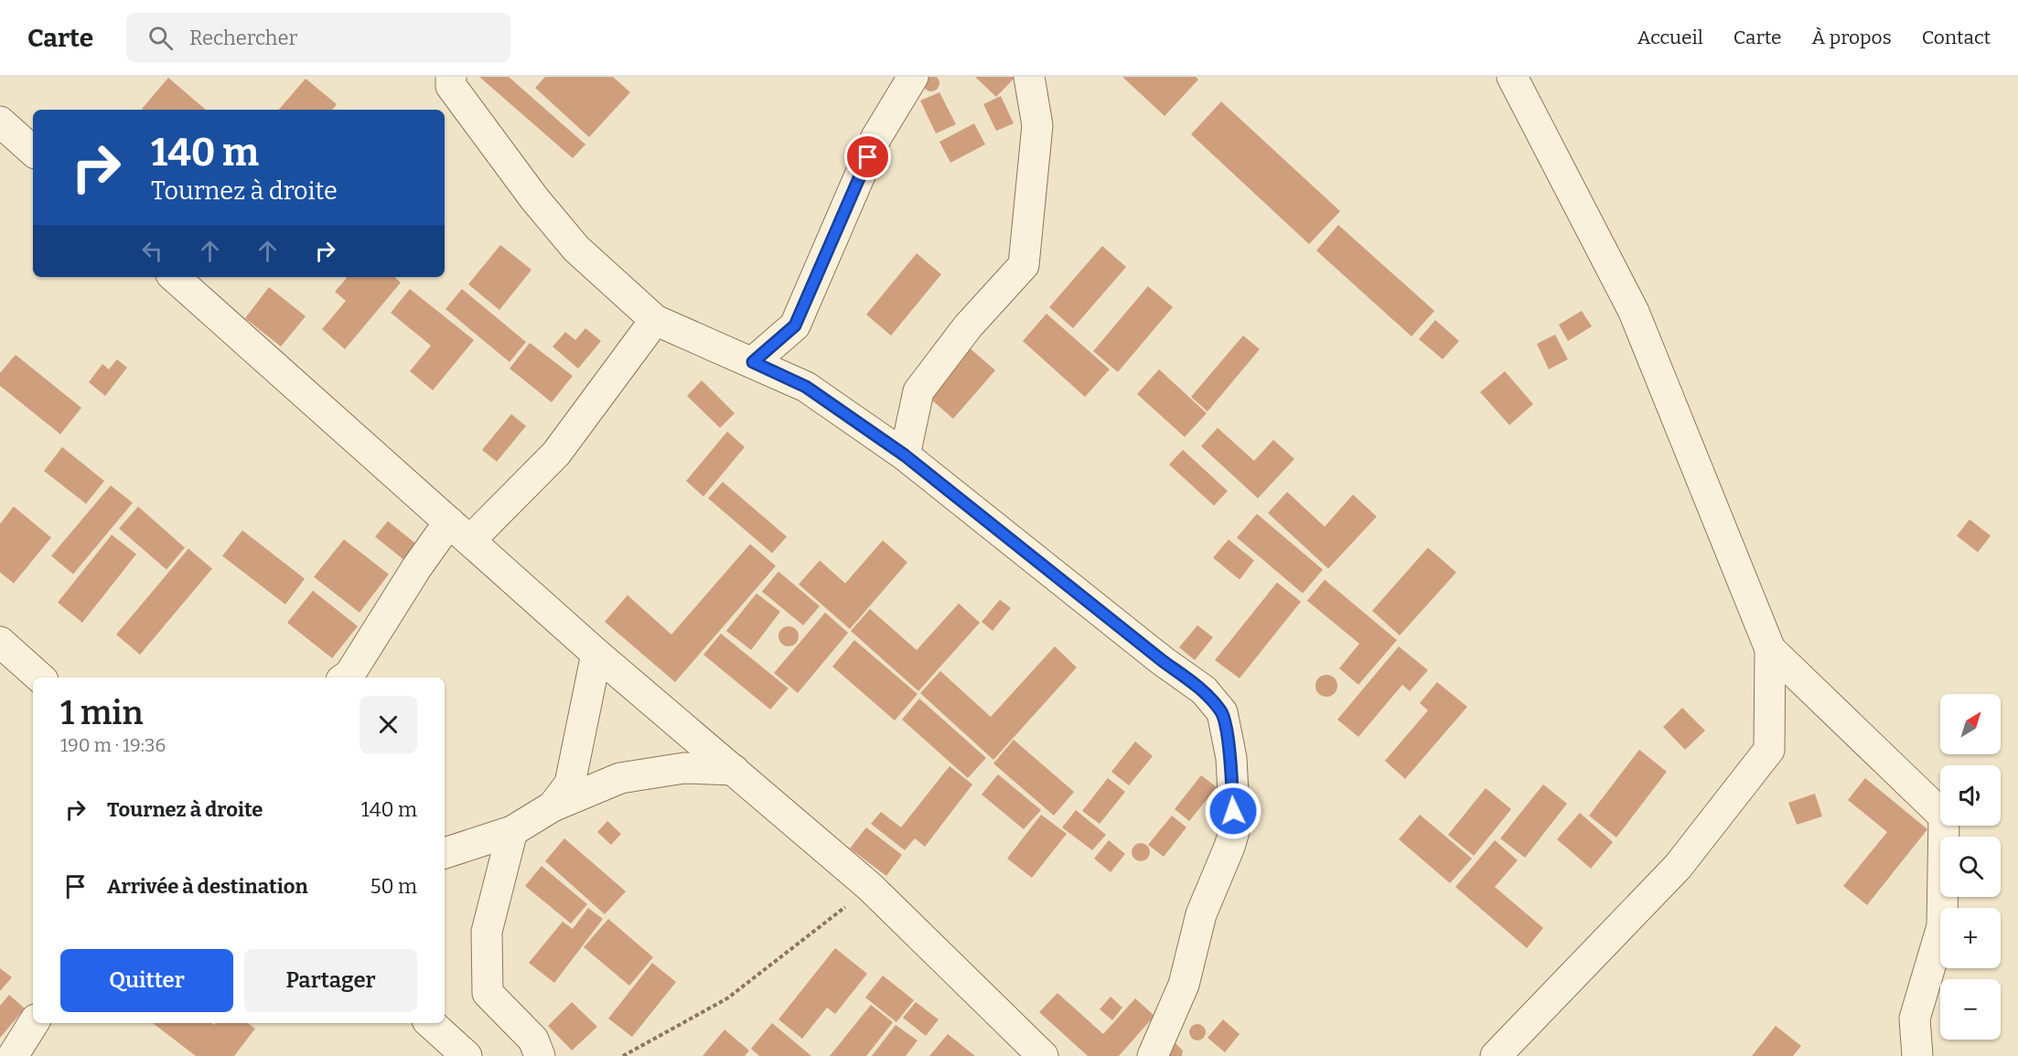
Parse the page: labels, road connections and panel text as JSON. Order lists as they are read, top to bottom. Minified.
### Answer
{"north":"top right","page":{"header":"Carte","search":"Rechercher","nav":["Accueil","Carte","À propos","Contact"],"turn":["140 m","Tournez à droite"],"heading":["1 min","190 m · 19:36"],"map_buttons":["+","−"],"list":[{"name":"Tournez à droite","value":"140 m"},{"name":"Arrivée à destination","value":"50 m"}],"buttons":["Quitter","Partager"]}}
